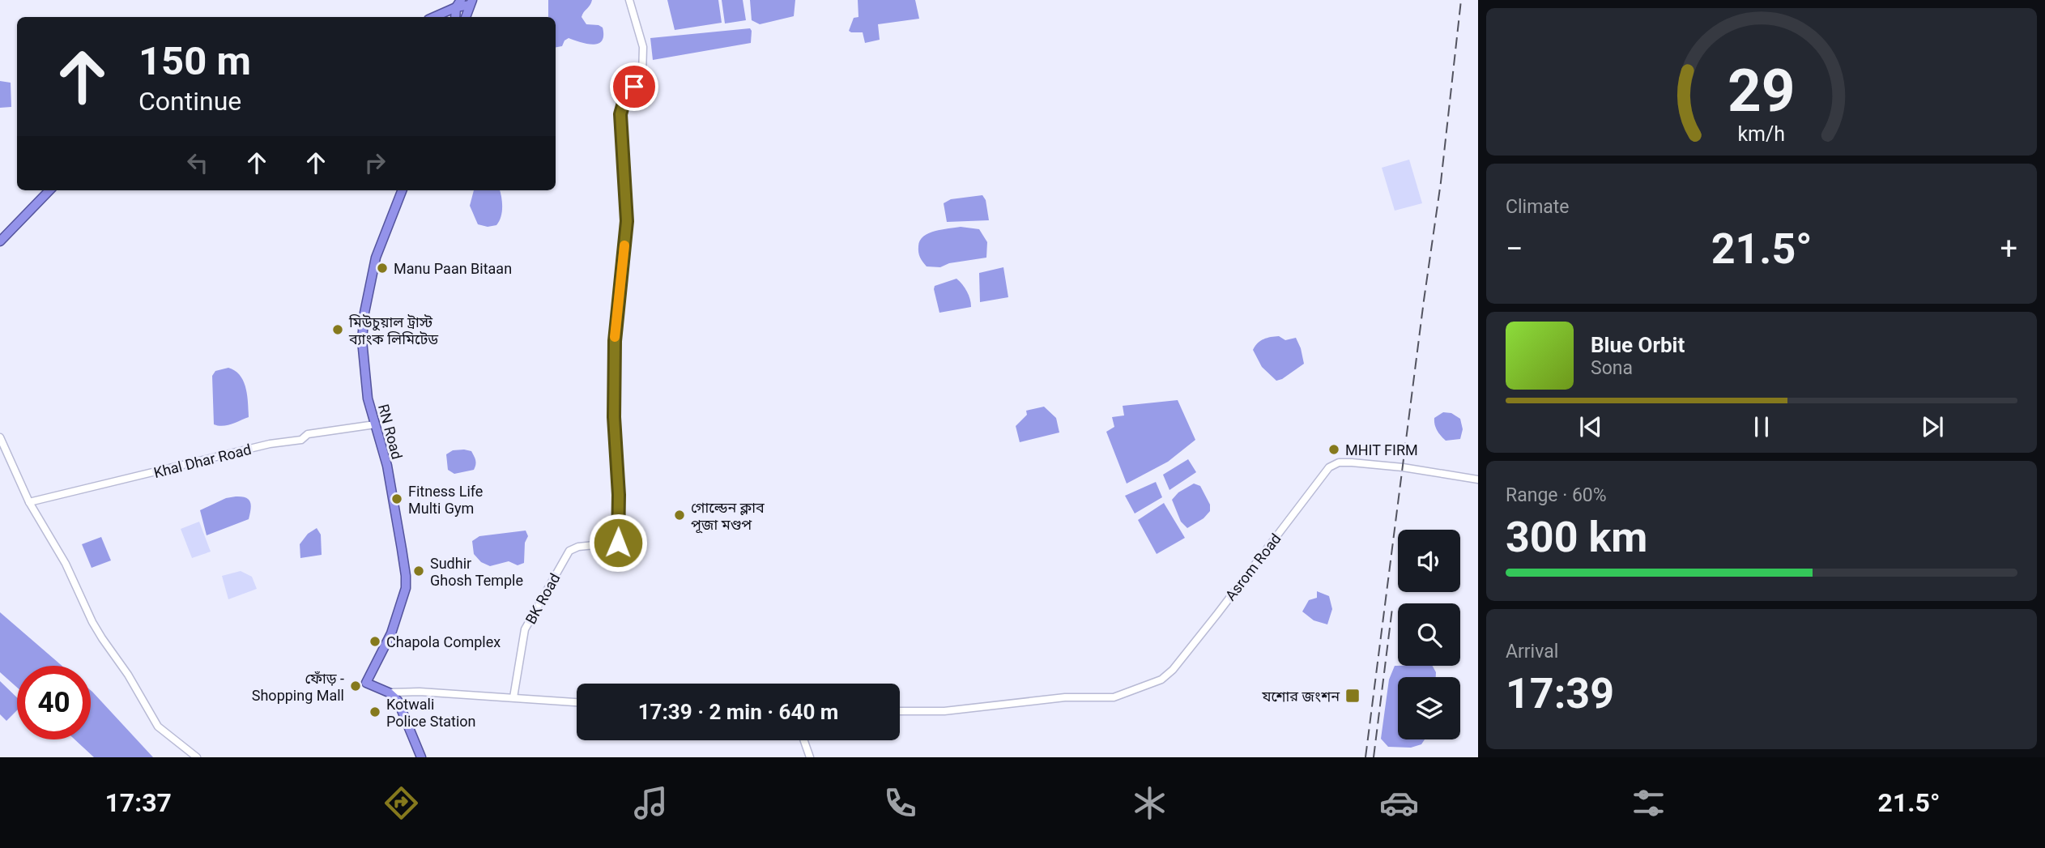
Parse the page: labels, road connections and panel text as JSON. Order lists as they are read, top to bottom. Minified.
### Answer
{"streets":{"highway":["RN Road"],"street":["Khal Dhar Road","Asrom Road","BK Road"]},"crossings":[["RN Road","Khal Dhar Road"]],"places":{"other":["Manu Paan Bitaan","মিউচুয়াল ট্রাস্ট ব্যাংক লিমিটেড","MHIT FIRM","Fitness Life Multi Gym","গোল্ডেন ক্লাব পূজা মণ্ডপ","Sudhir Ghosh Temple","Chapola Complex","ফোঁড় - Shopping Mall","Kotwali Police Station"],"transit":["যশোর জংশন"]},"page":{"turn":["150 m","Continue"],"tile":["Climate",["Range · 60%","300 km"],["Arrival","17:39"]],"heat":["−","21.5°","+"],"song":["Blue Orbit","Sona"],"limit":"40","trip":"17:39 · 2 min · 640 m","tabs":["17:37","21.5°"],"gauge":["29","km/h"]}}
